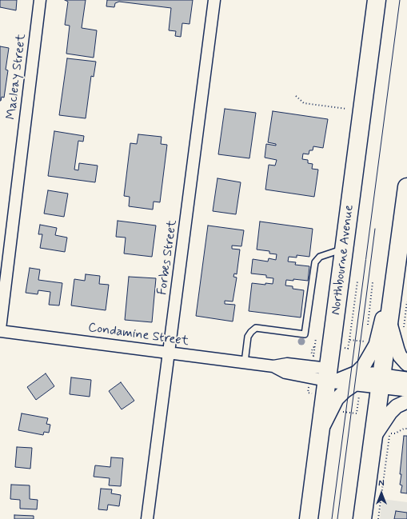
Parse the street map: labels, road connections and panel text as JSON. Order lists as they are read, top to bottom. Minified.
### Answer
{"streets":{"highway":["Northbourne Avenue"],"street":["Macleay Street","Forbes Street","Condamine Street"]},"crossings":[["Macleay Street","Condamine Street"],["Forbes Street","Condamine Street"],["Northbourne Avenue","Condamine Street"]],"north":"top"}
